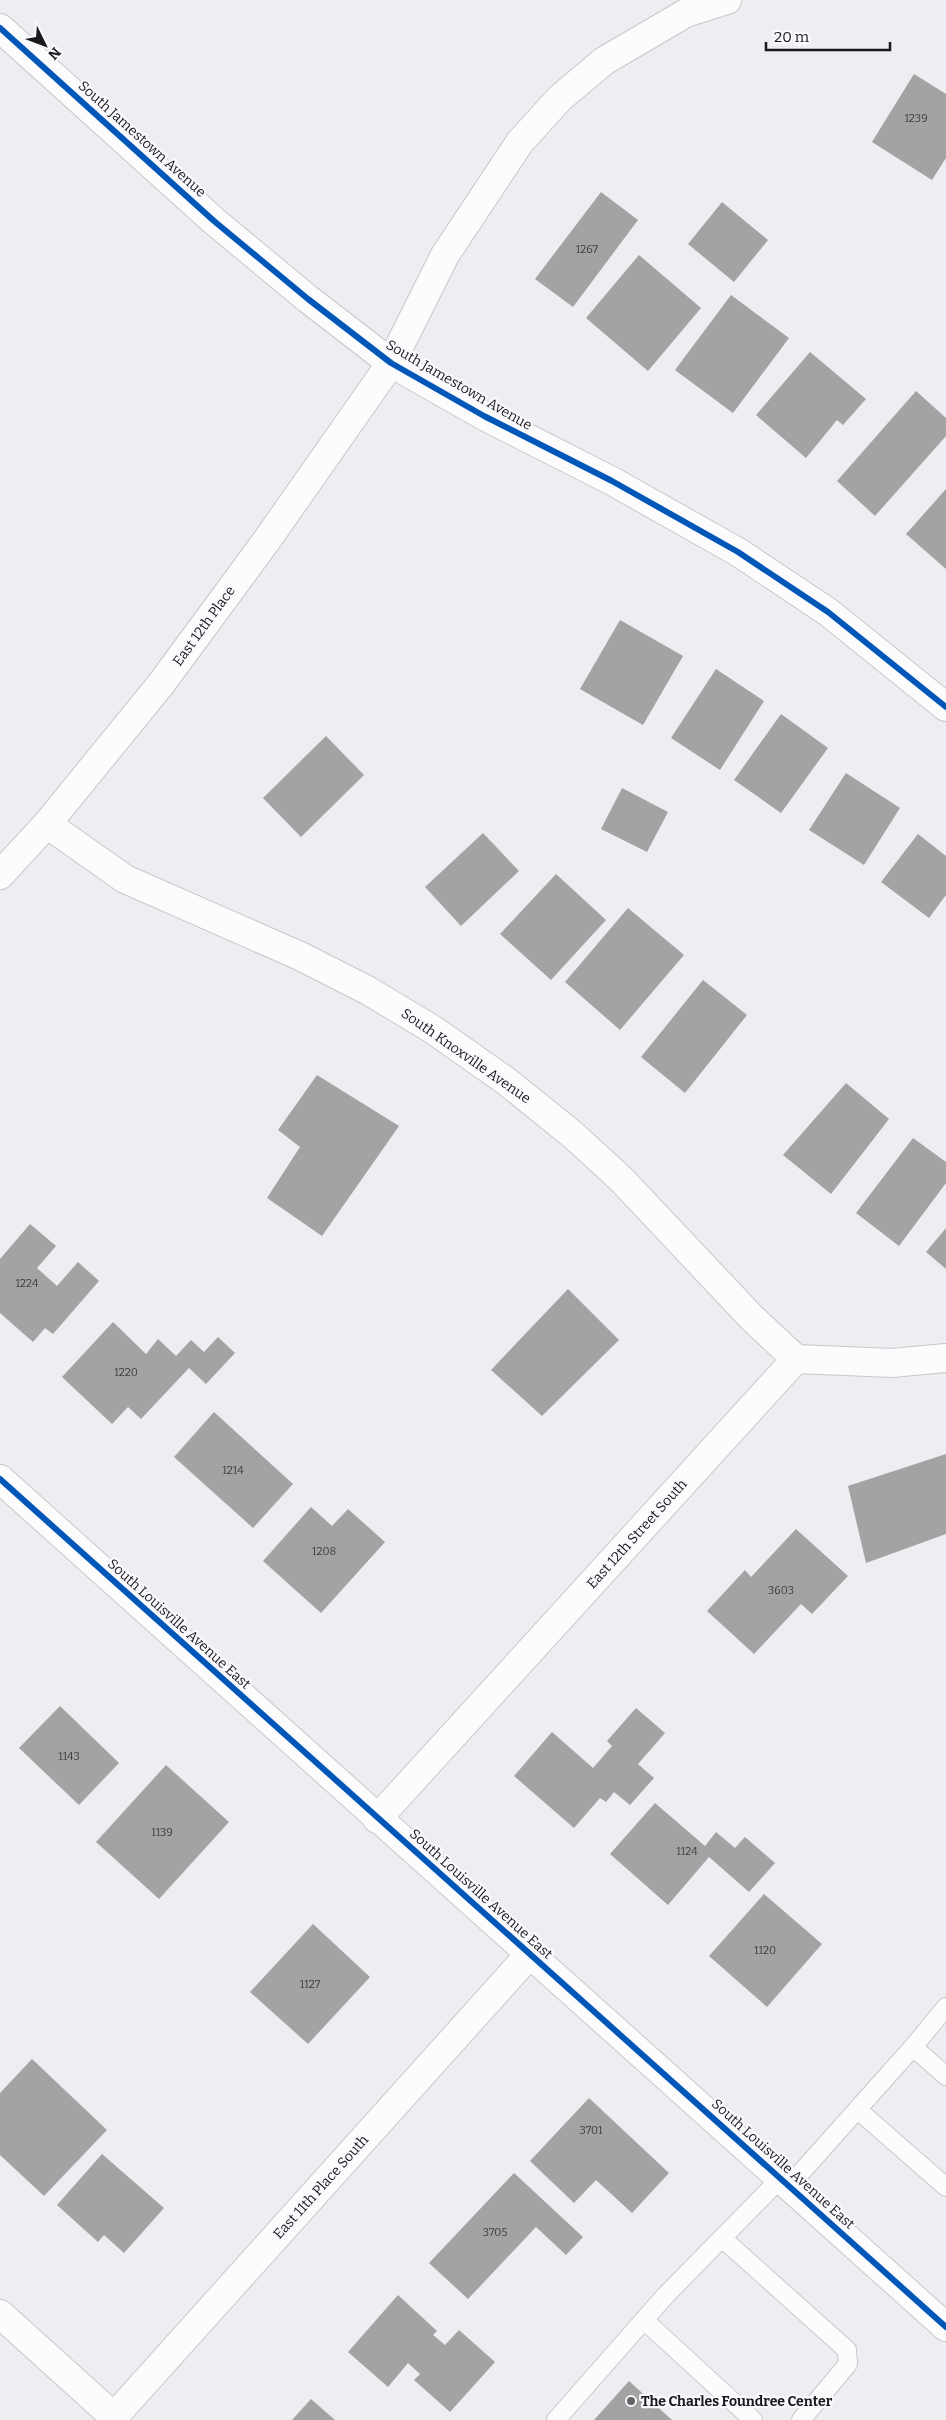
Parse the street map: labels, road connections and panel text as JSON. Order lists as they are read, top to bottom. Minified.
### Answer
{"streets":{"street":["South Jamestown Avenue","East 12th Place","South Knoxville Avenue","East 12th Street South","South Louisville Avenue East","East 11th Place South"]},"crossings":[["South Jamestown Avenue","East 12th Place"],["East 12th Place","South Knoxville Avenue"],["South Knoxville Avenue","East 12th Street South"],["East 12th Street South","South Louisville Avenue East"],["South Louisville Avenue East","East 11th Place South"]],"places":["The Charles Foundree Center"],"house_numbers":["1239","1267","1224","1220","1214","1208","3603","1143","1139","1124","1120","1127","3701","3705"],"scale_bar":"20 m","north":"bottom right"}
